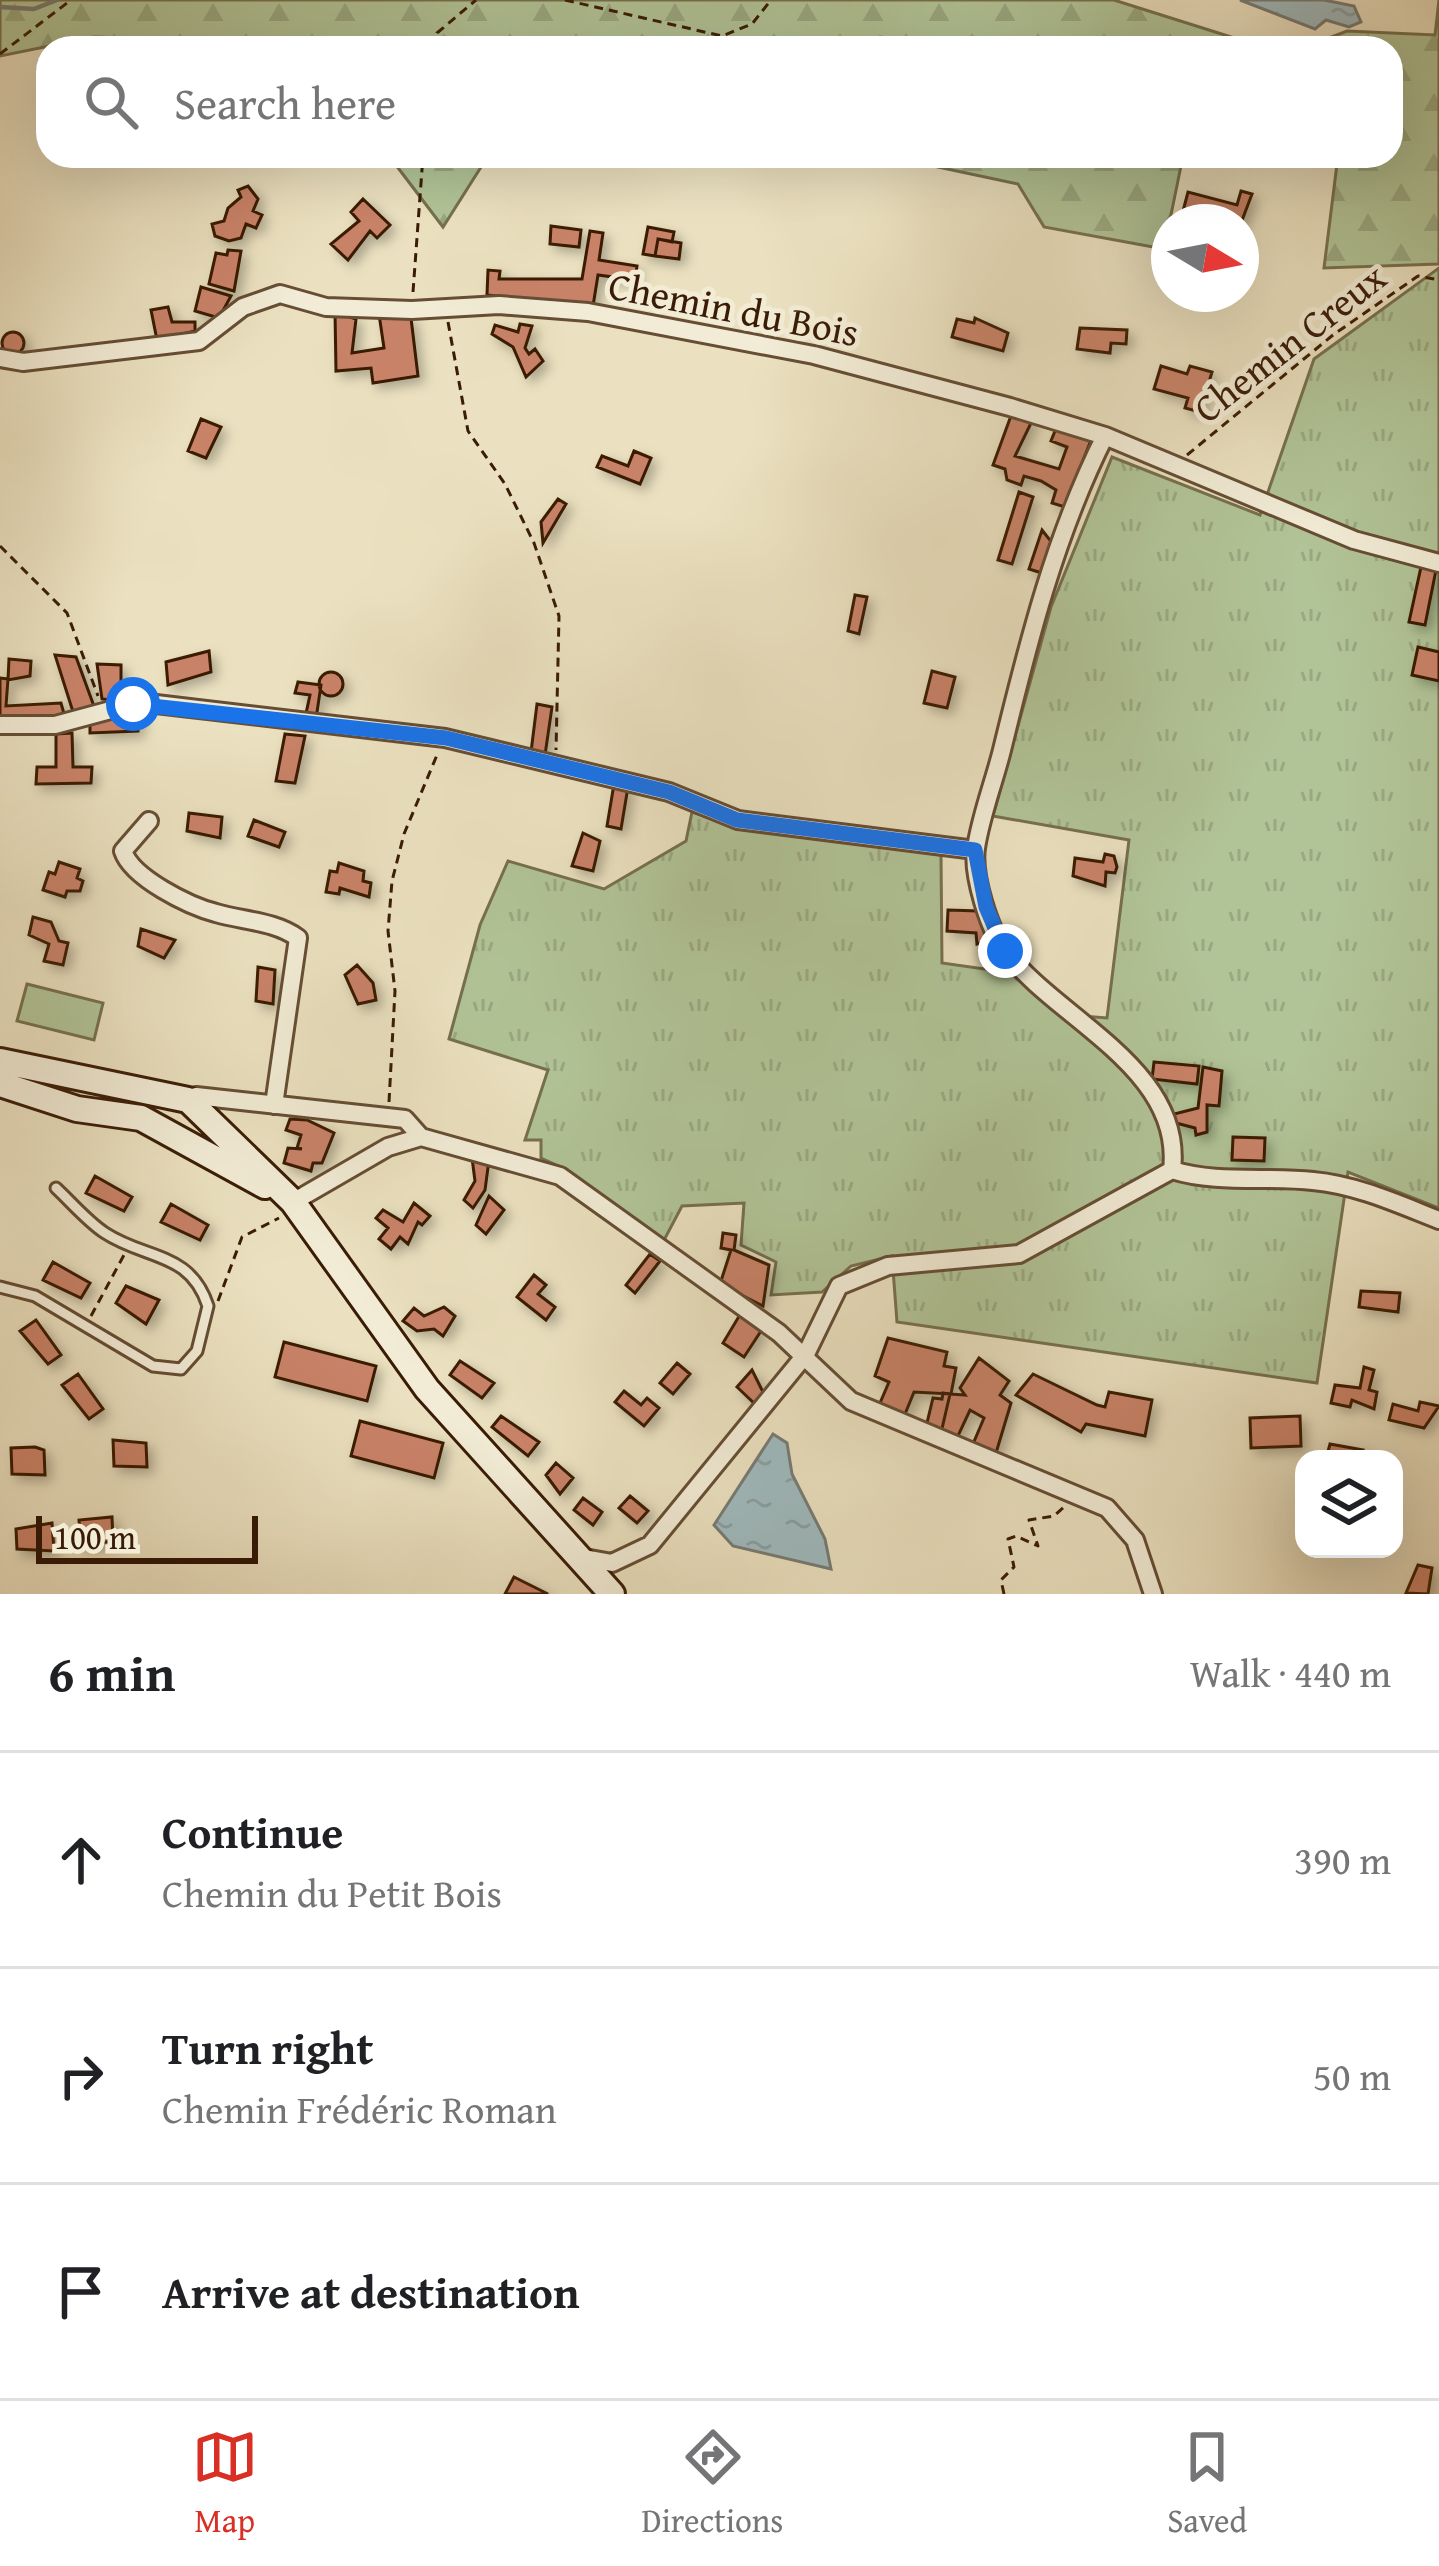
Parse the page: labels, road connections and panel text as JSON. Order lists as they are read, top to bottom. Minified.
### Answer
{"streets":{"street":["Chemin du Bois"],"path":["Chemin Creux"]},"crossings":[["Chemin du Bois","Chemin Creux"]],"scale_bar":"100 m","north":"right","page":{"search":"Search here","scale":"100 m","heading":["6 min","Walk · 440 m"],"list":[["Continue","Chemin du Petit Bois","390 m"],["Turn right","Chemin Frédéric Roman","50 m"],"Arrive at destination"],"nav":["Map","Directions","Saved"]}}
